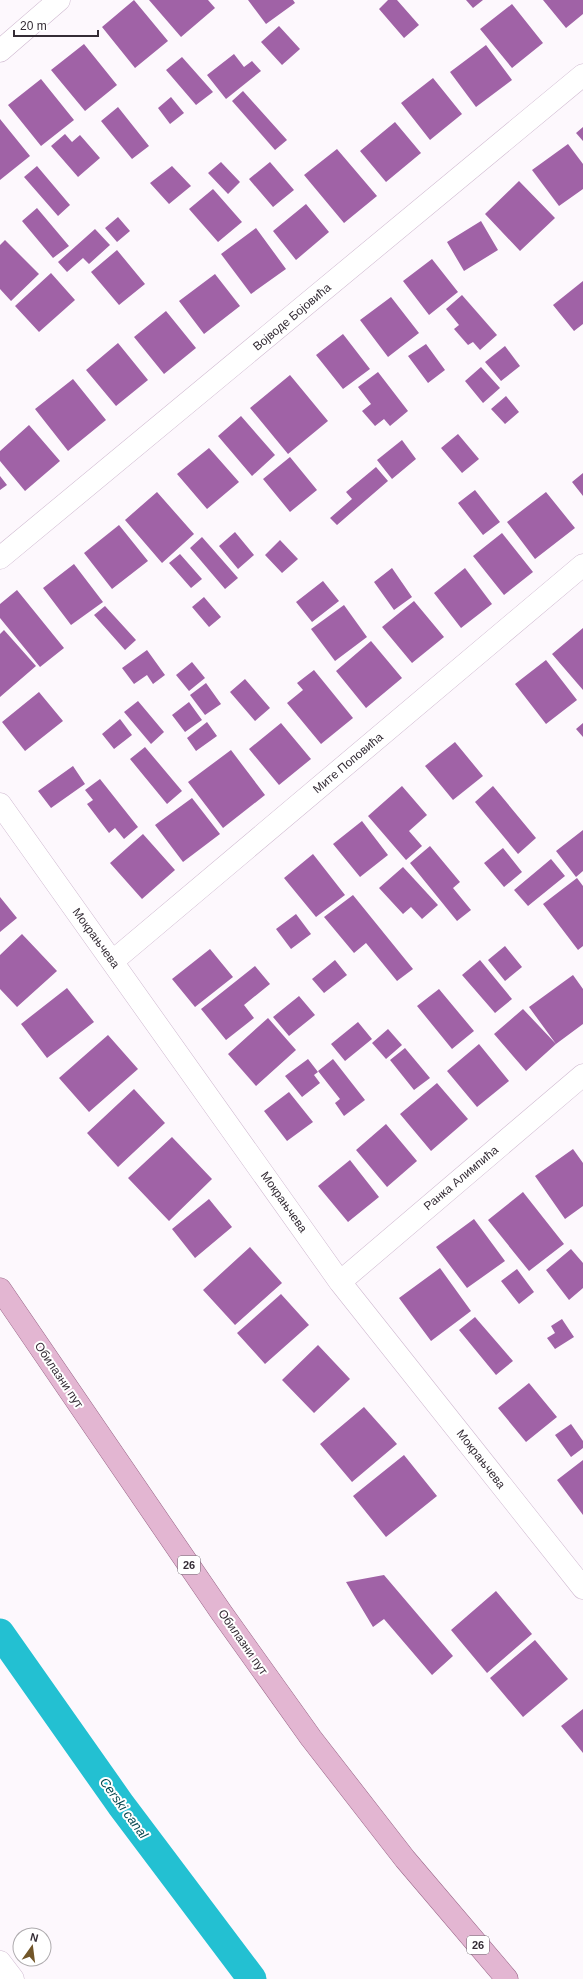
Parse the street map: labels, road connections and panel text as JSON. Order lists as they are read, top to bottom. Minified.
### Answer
{"streets":{"main road":["Обилазни пут","26"],"street":["Војводе Бојовића","Мите Поповића","Мокрањчева","Ранка Алимпића"]},"crossings":[["Мите Поповића","Мокрањчева"],["Мокрањчева","Ранка Алимпића"]],"water":["Cerski canal"],"scale_bar":"20 m","north":"top"}
